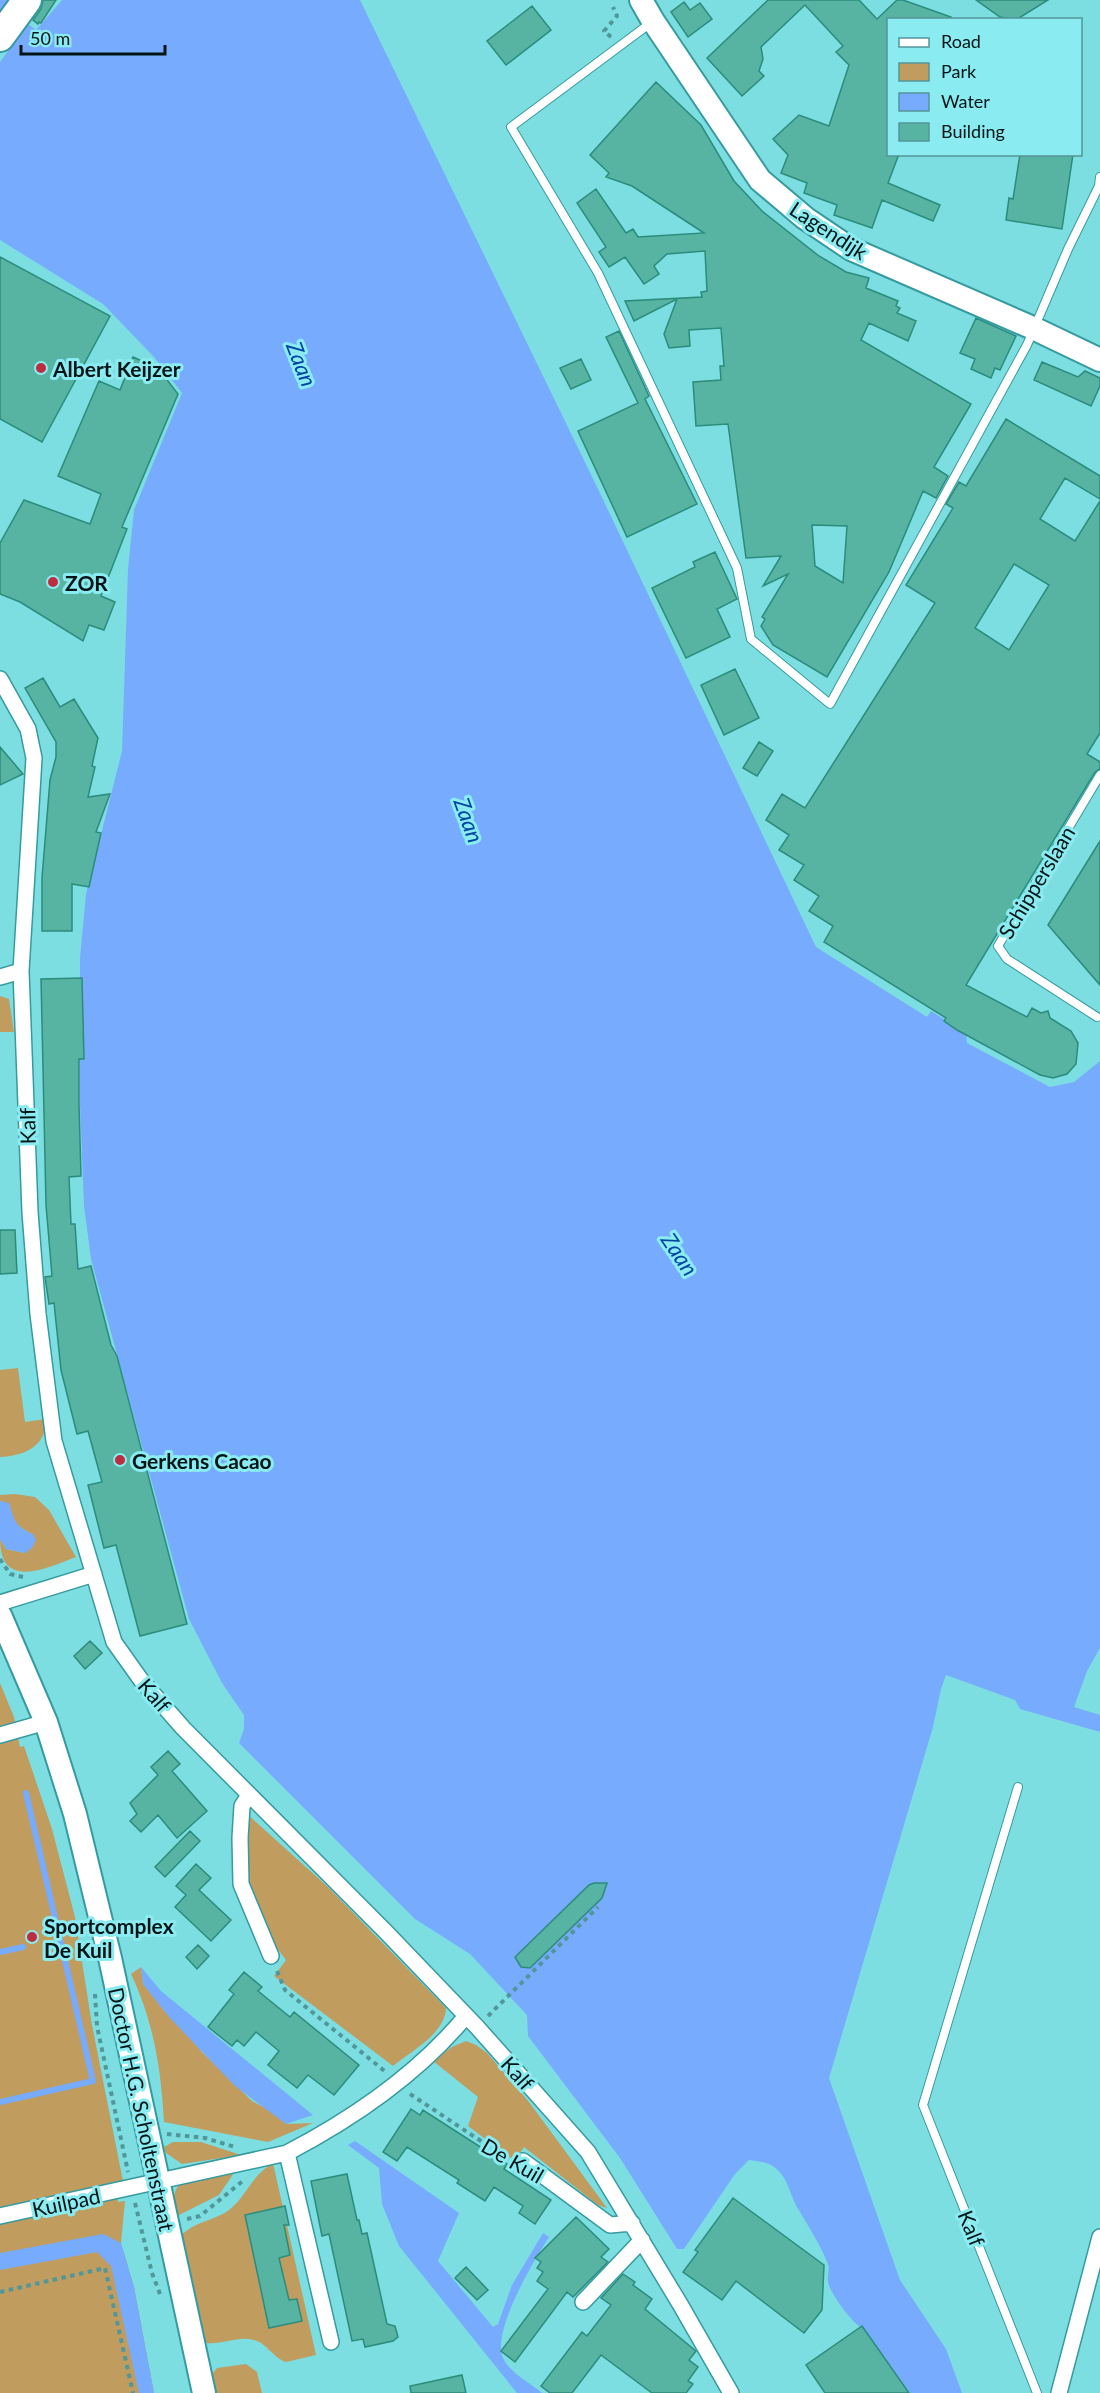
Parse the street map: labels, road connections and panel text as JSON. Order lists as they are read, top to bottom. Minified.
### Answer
{"streets":{"main road":["Lagendijk","Doctor H.G. Scholtenstraat"],"street":["Kalf","De Kuil","Kuilpad"],"lane":["Schipperslaan"]},"crossings":[["Kalf","De Kuil"],["Doctor H.G. Scholtenstraat","Kuilpad"]],"water":["Zaan"],"places":["Albert Keijzer","ZOR","Gerkens Cacao","Sportcomplex De Kuil"],"legend":["Road","Park","Water","Building"],"scale_bar":"50 m"}
